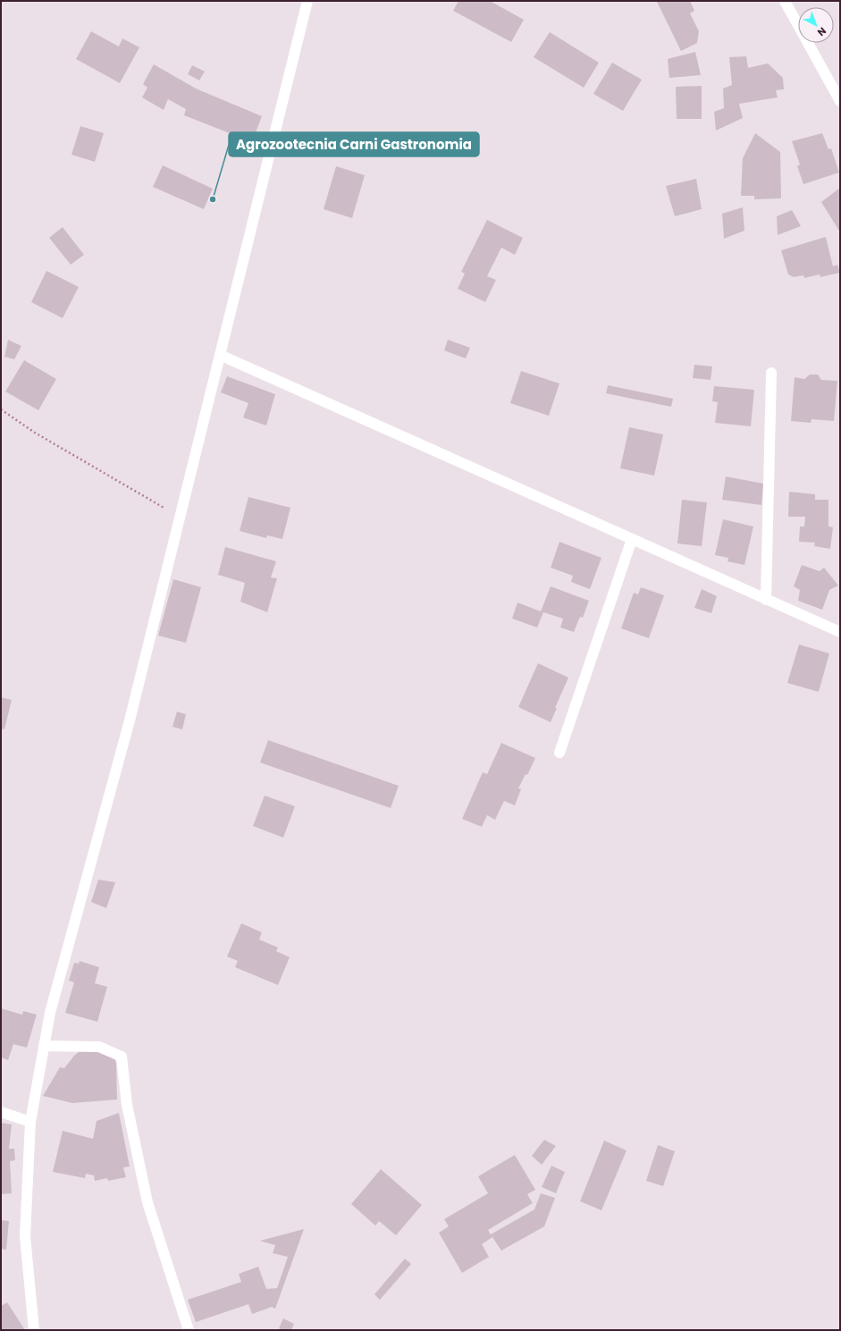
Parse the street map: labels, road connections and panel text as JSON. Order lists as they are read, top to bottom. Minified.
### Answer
{"places":["Agrozootecnia Carni Gastronomia"],"north":"bottom right"}
